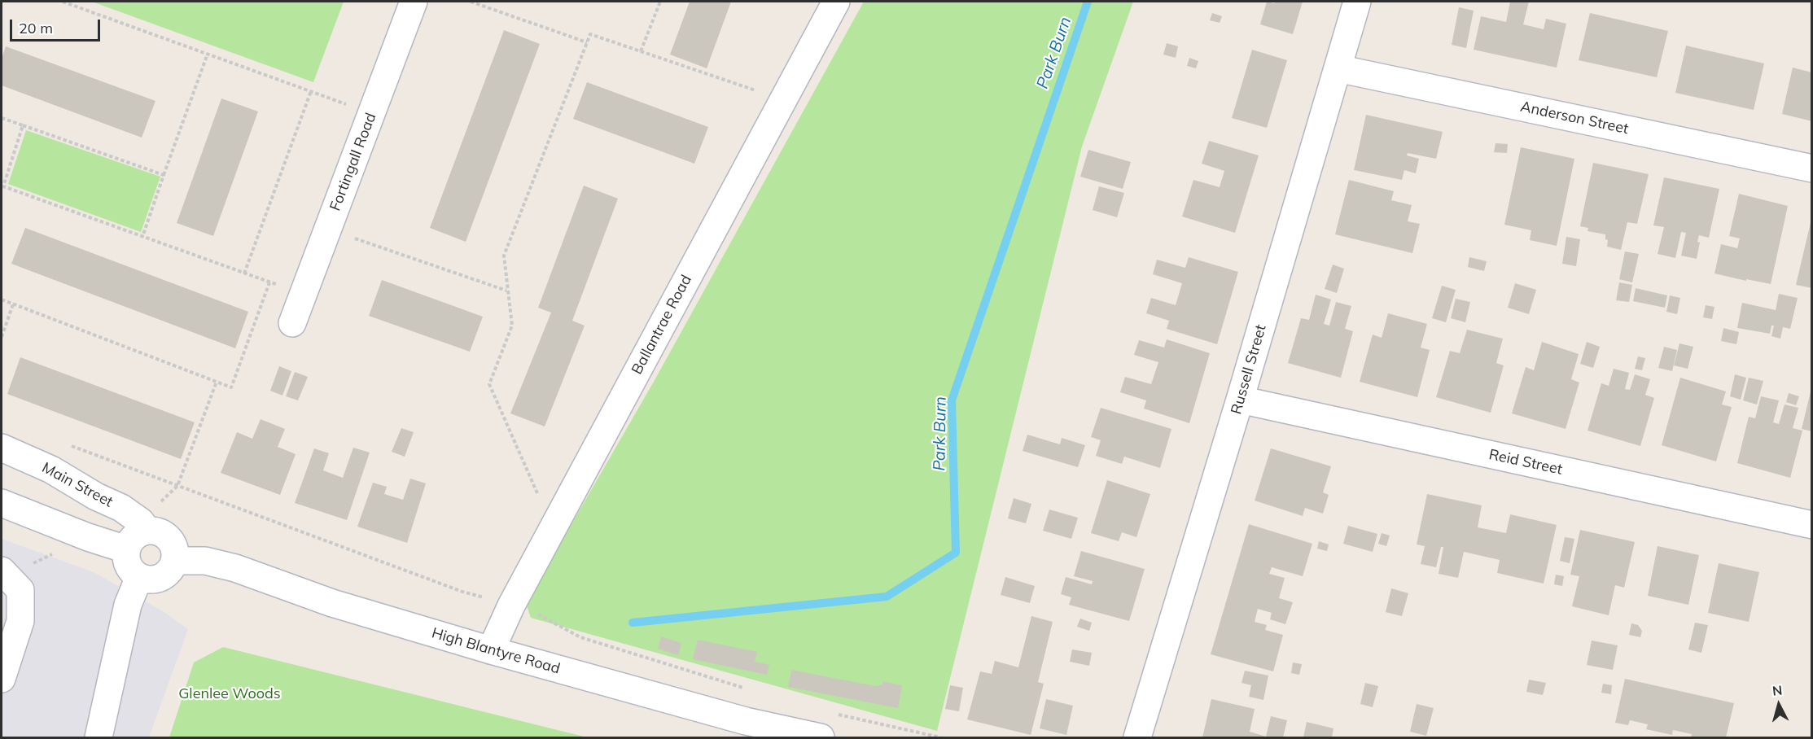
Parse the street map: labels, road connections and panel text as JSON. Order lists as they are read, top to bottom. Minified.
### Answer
{"streets":{"street":["Anderson Street","Fortingall Road","Ballantrae Road","Russell Street","Reid Street","Main Street","High Blantyre Road"]},"crossings":[["Anderson Street","Russell Street"],["Ballantrae Road","High Blantyre Road"],["Russell Street","Reid Street"],["Main Street","High Blantyre Road"]],"water":["Park Burn"],"parks":["Glenlee Woods"],"scale_bar":"20 m","north":"top"}
